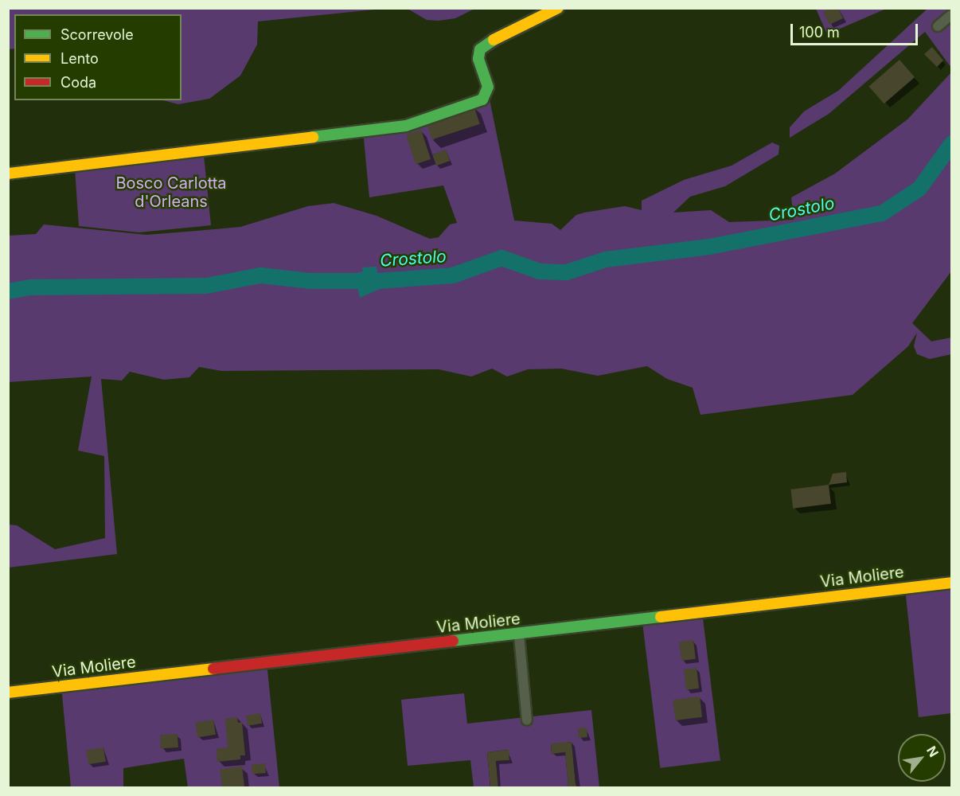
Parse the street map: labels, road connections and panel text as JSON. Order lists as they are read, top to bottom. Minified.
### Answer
{"streets":{"street":["Via Moliere"]},"water":["Crostolo"],"parks":["Bosco Carlotta d'Orleans"],"legend":["Scorrevole","Lento","Coda"],"scale_bar":"100 m","north":"top right"}
